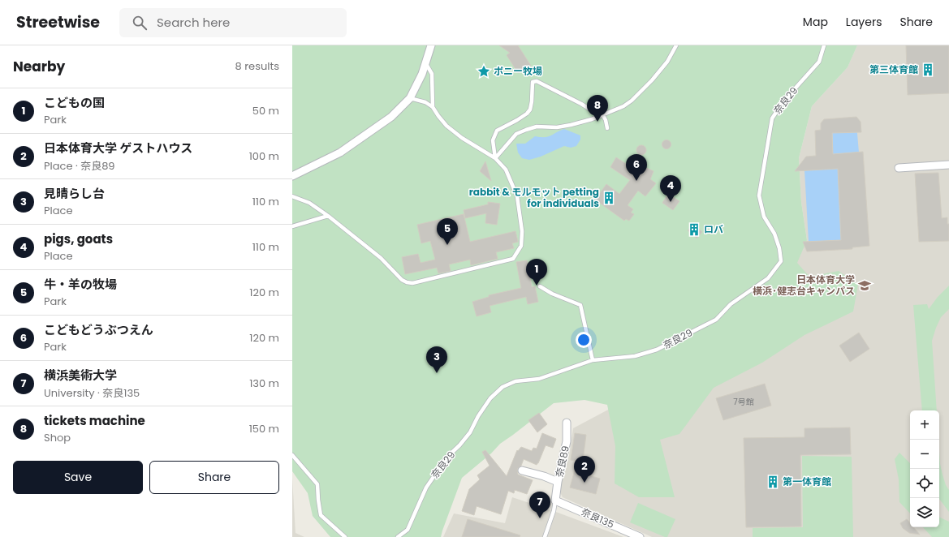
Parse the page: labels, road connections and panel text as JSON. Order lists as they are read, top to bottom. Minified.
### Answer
{"streets":{"street":["奈良89","奈良135"],"lane":["奈良29"]},"crossings":[["奈良89","奈良135"]],"places":{"building":["第三体育館","rabbit & モルモット petting for individuals","ロバ","第一体育館"],"place":["ポニー牧場"],"school or university":["日本体育大学 横浜･健志台キャンパス"]},"house_numbers":["7号館"],"page":{"header":"Streetwise","search":"Search here","nav":["Map","Layers","Share"],"heading":["Nearby","8 results"],"list":[{"mark":"1","name":"こどもの国","note":"Park","value":"50 m"},{"mark":"2","name":"日本体育大学 ゲストハウス","note":"Place · 奈良89","value":"100 m"},{"mark":"3","name":"見晴らし台","note":"Place","value":"110 m"},{"mark":"4","name":"pigs, goats","note":"Place","value":"110 m"},{"mark":"5","name":"牛・羊の牧場","note":"Park","value":"120 m"},{"mark":"6","name":"こどもどうぶつえん","note":"Park","value":"120 m"},{"mark":"7","name":"横浜美術大学","note":"University · 奈良135","value":"130 m"},{"mark":"8","name":"tickets machine","note":"Shop","value":"150 m"}],"pins":["8","6","4","5","1","3","2","7"],"map_buttons":["+","−"],"buttons":["Save","Share"]}}
